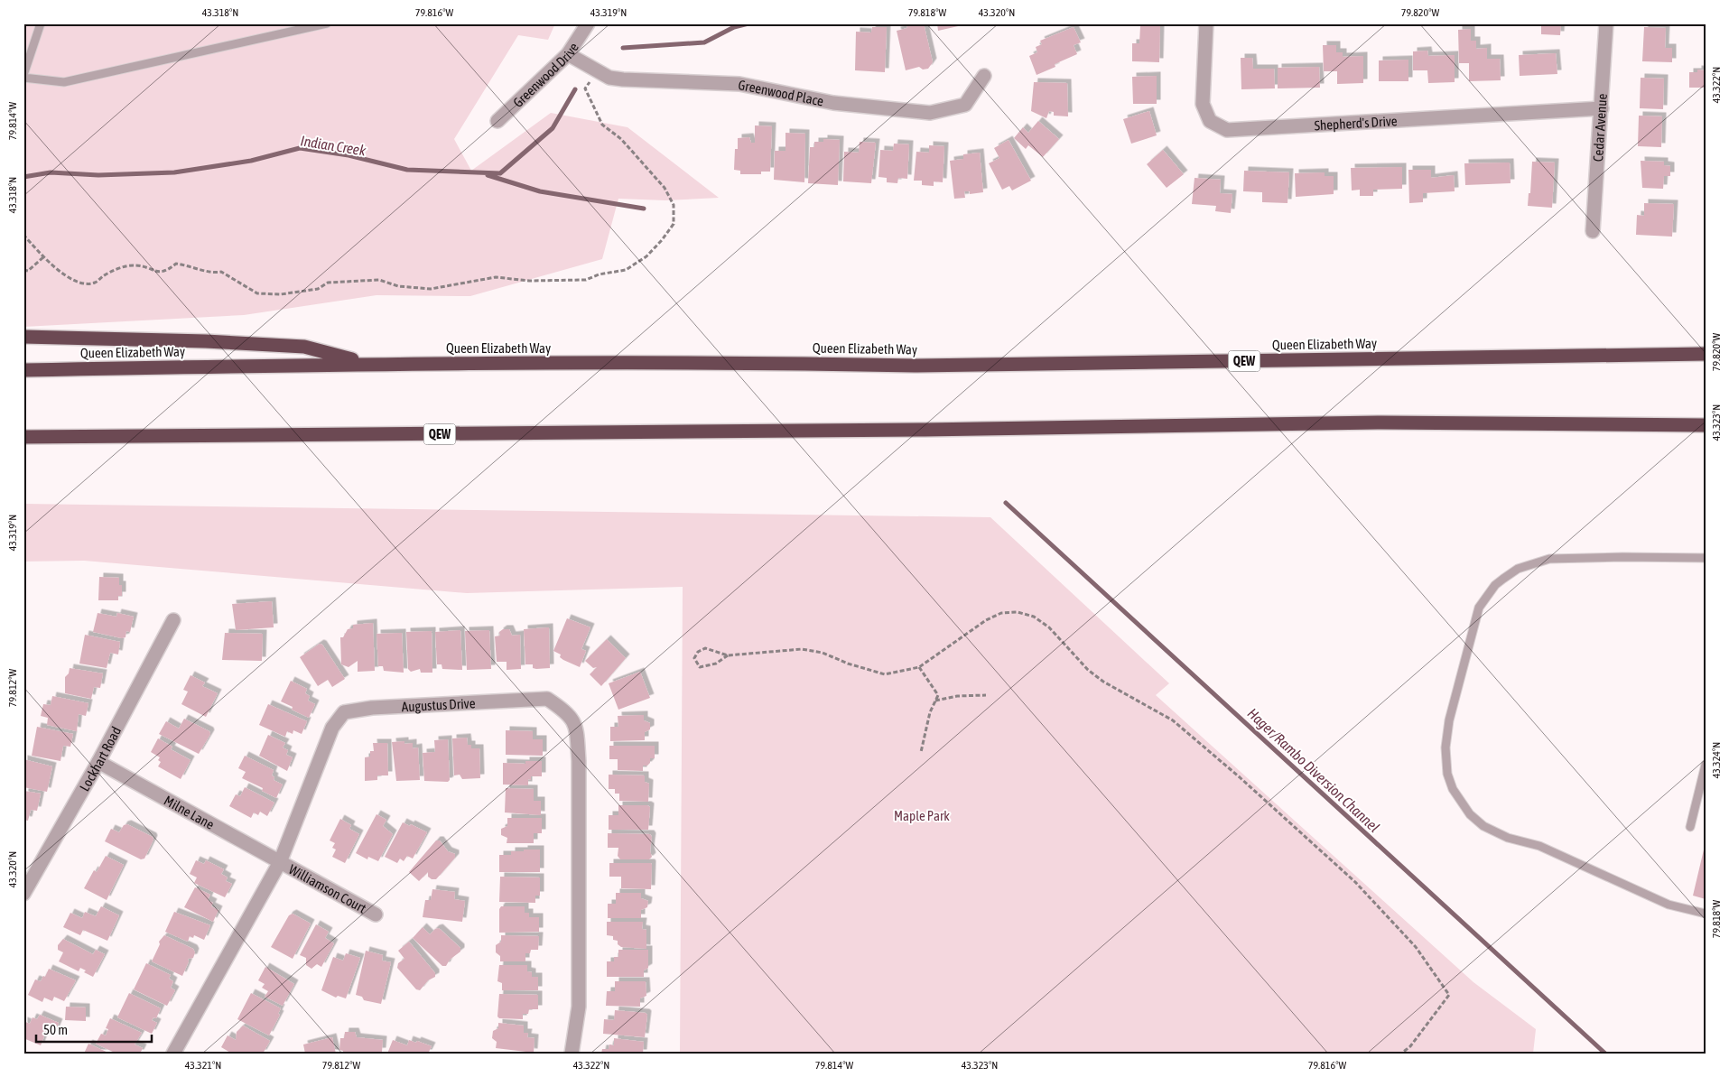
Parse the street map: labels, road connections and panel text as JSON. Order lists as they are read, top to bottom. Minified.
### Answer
{"streets":{"highway":["Queen Elizabeth Way","QEW"],"street":["Greenwood Drive","Greenwood Place","Shepherd's Drive","Cedar Avenue","Augustus Drive","Lockhart Road","Milne Lane","Williamson Court"]},"crossings":[["Greenwood Drive","Greenwood Place"],["Shepherd's Drive","Cedar Avenue"],["Augustus Drive","Milne Lane"],["Augustus Drive","Williamson Court"],["Lockhart Road","Milne Lane"],["Milne Lane","Williamson Court"]],"water":["Indian Creek","Hager/Rambo Diversion Channel"],"parks":["Maple Park"],"scale_bar":"50 m","coordinates":["43.318°N","79.816°W","43.319°N","79.818°W","43.320°N","79.820°W","43.322°N","79.814°W","43.323°N","79.812°W","43.324°N","43.321°N"]}
